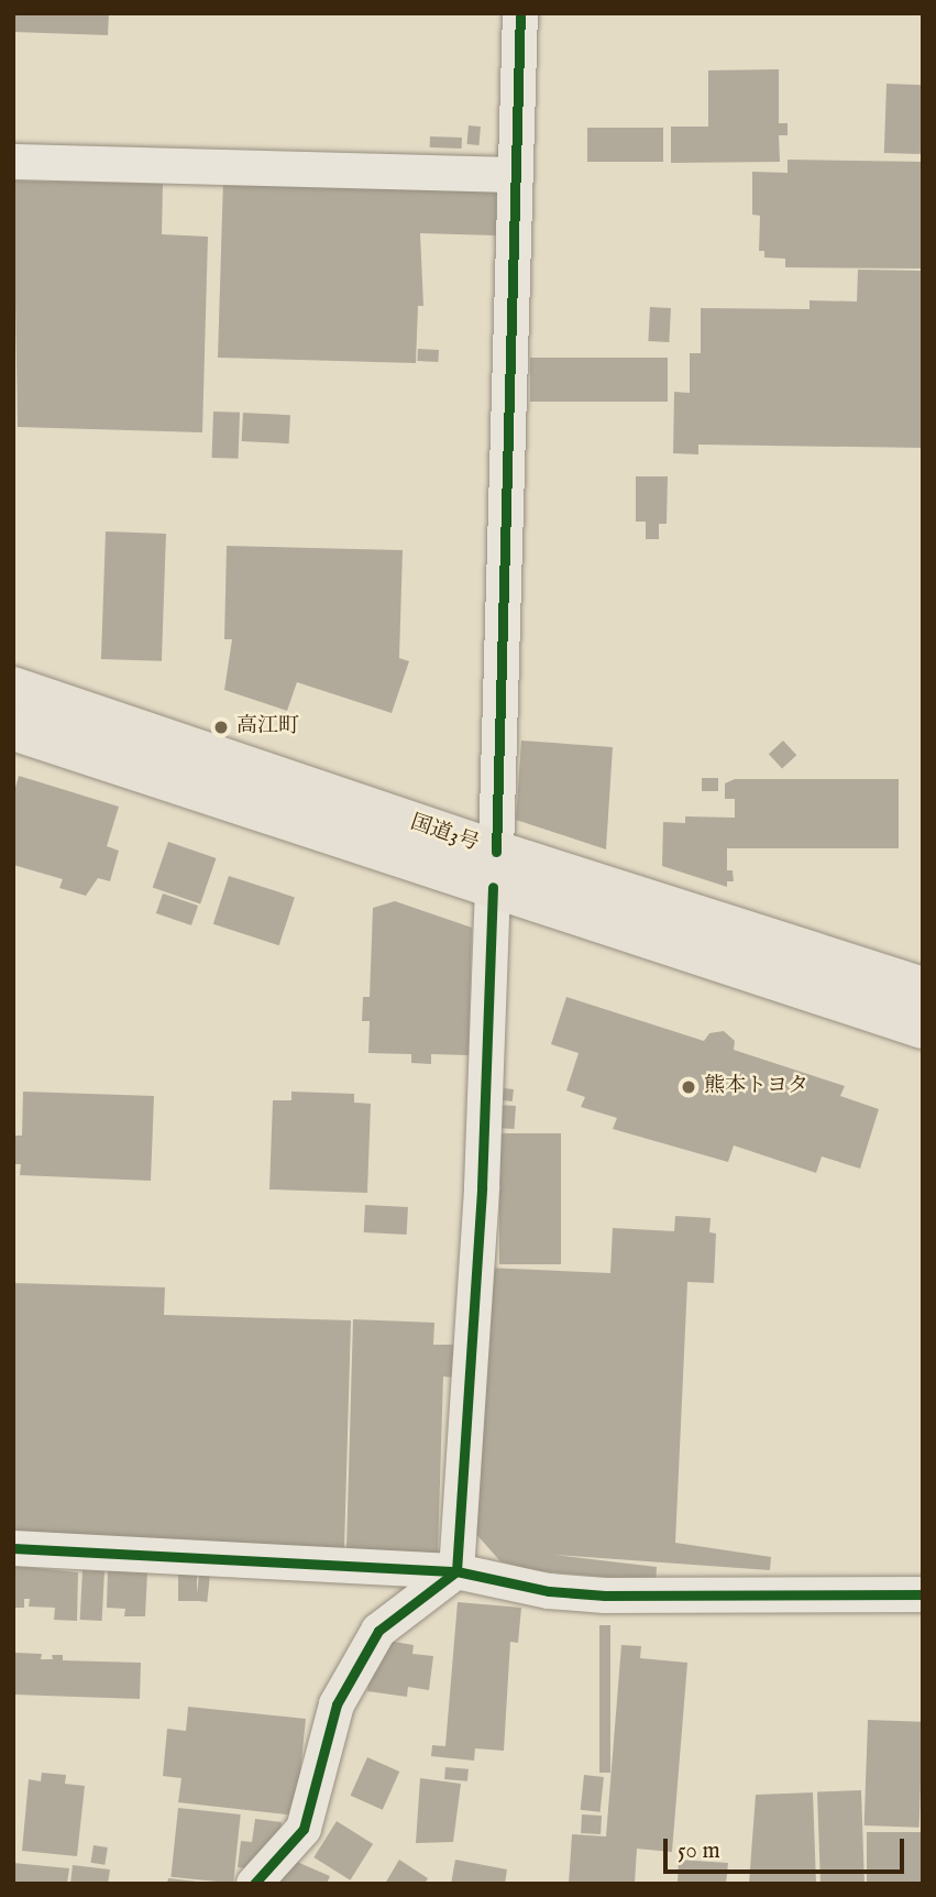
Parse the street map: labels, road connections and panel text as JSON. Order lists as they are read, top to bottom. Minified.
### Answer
{"streets":{"highway":["国道3号"]},"places":["高江町","熊本トヨタ"],"scale_bar":"50 m"}
